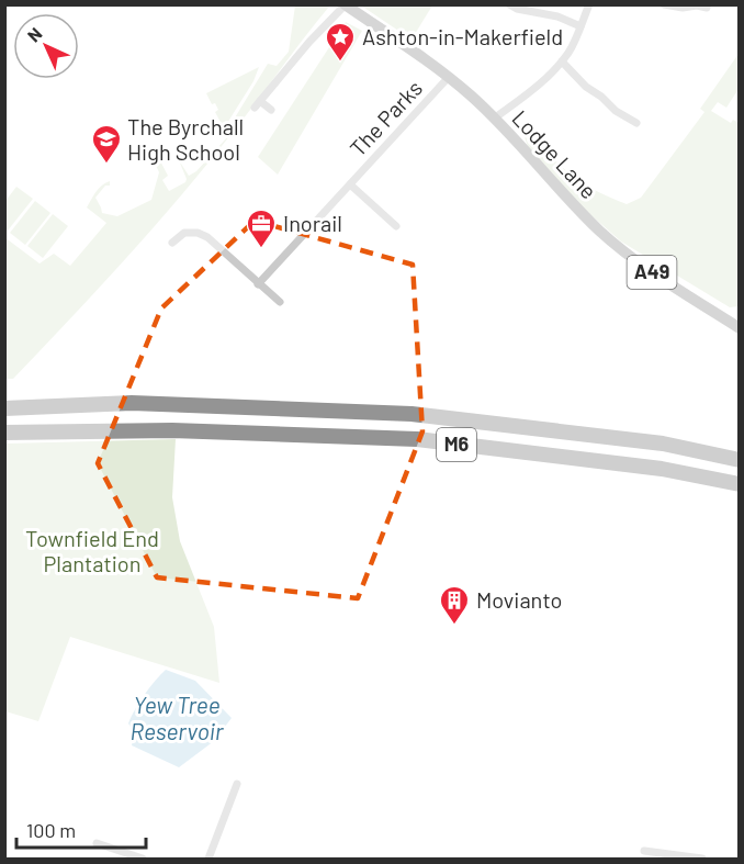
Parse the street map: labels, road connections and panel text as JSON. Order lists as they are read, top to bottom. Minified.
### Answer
{"streets":{"highway":["M6"],"main road":["Lodge Lane","A49"],"street":["The Parks"]},"crossings":[["The Parks","Lodge Lane"]],"water":["Yew Tree Reservoir"],"parks":["Townfield End Plantation"],"places":{"place":["Ashton-in-Makerfield"],"school or university":["The Byrchall High School"],"office":["Inorail"],"building":["Movianto"]},"scale_bar":"100 m","north":"top left"}
